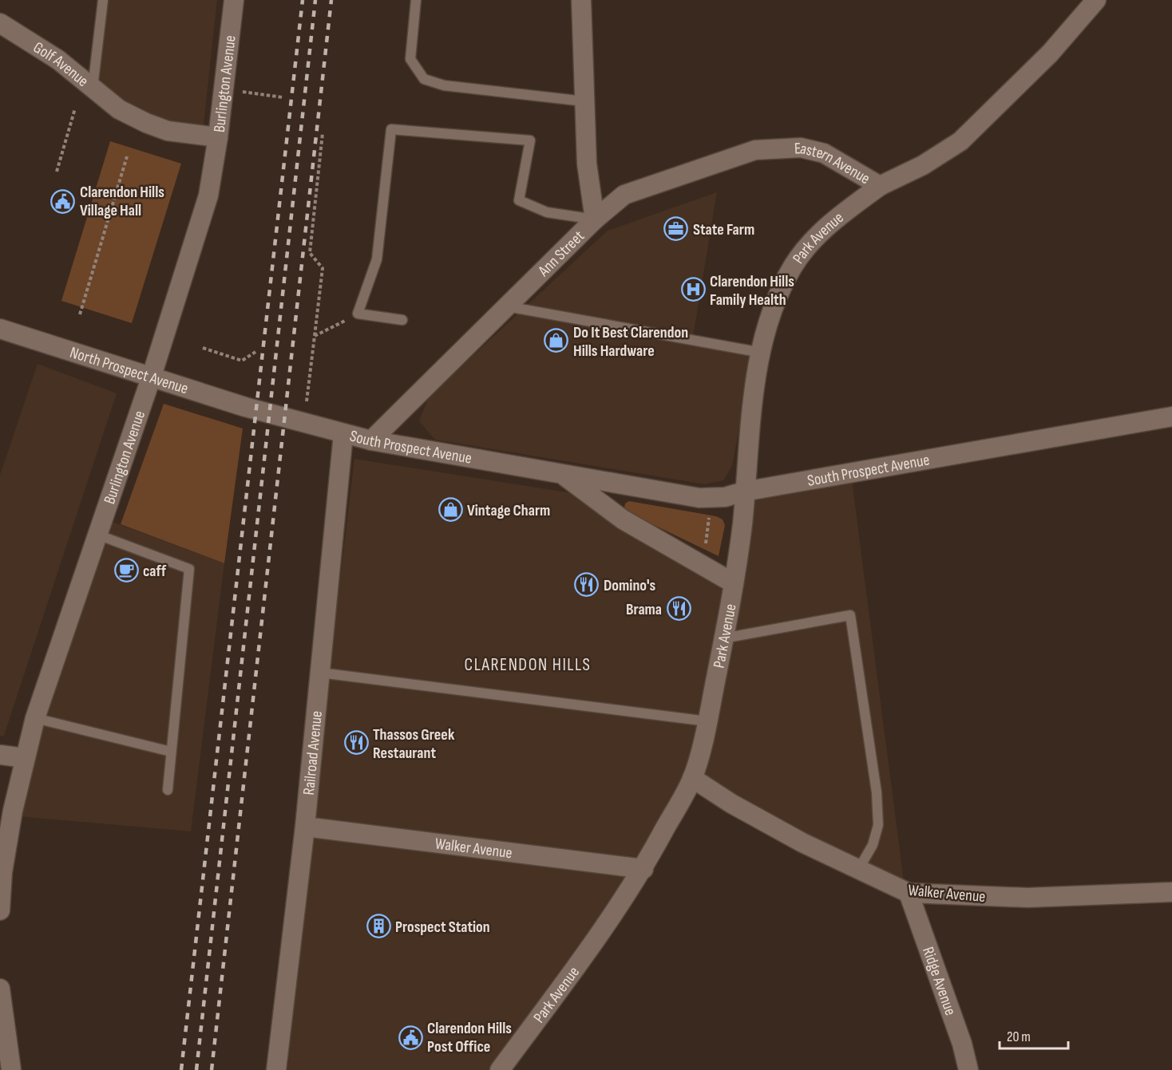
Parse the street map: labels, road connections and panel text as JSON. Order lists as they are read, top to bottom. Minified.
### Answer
{"streets":{"street":["Golf Avenue","Burlington Avenue","Eastern Avenue","Park Avenue","Ann Street","North Prospect Avenue","South Prospect Avenue","Railroad Avenue","Walker Avenue","Ridge Avenue"]},"crossings":[["Golf Avenue","Burlington Avenue"],["Burlington Avenue","North Prospect Avenue"],["Eastern Avenue","Park Avenue"],["Eastern Avenue","Ann Street"],["Park Avenue","South Prospect Avenue"],["Park Avenue","Walker Avenue"],["Ann Street","South Prospect Avenue"],["North Prospect Avenue","South Prospect Avenue"],["South Prospect Avenue","Railroad Avenue"],["Railroad Avenue","Walker Avenue"],["Walker Avenue","Ridge Avenue"]],"districts":["CLARENDON HILLS"],"places":{"public building":["Clarendon Hills Village Hall","Clarendon Hills Post Office"],"office":["State Farm"],"hospital":["Clarendon Hills Family Health"],"shop":["Do It Best Clarendon Hills Hardware","Vintage Charm"],"cafe":["caff"],"restaurant":["Domino's","Brama","Thassos Greek Restaurant"],"building":["Prospect Station"]},"scale_bar":"20 m"}
